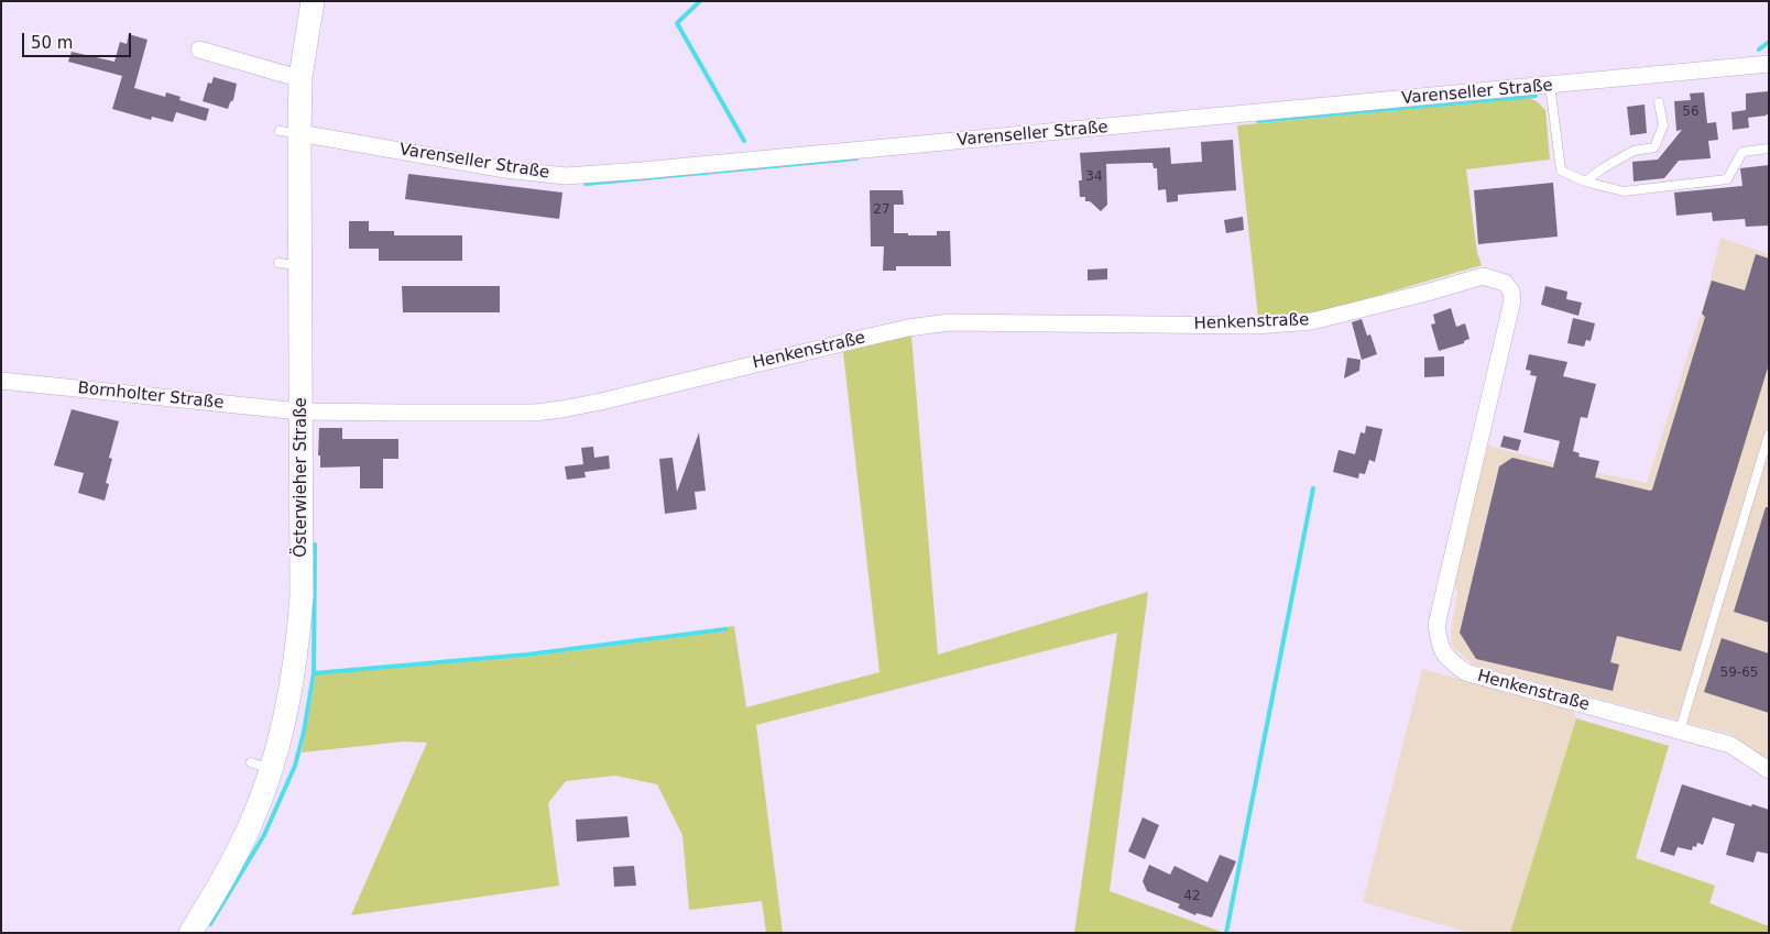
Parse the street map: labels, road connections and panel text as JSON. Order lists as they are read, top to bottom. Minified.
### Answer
{"streets":{"street":["Varenseller Straße","Henkenstraße","Bornholter Straße","Österwieher Straße"]},"crossings":[["Varenseller Straße","Österwieher Straße"],["Henkenstraße","Bornholter Straße"],["Henkenstraße","Österwieher Straße"],["Bornholter Straße","Österwieher Straße"]],"house_numbers":["56","34","27","59-65","42"],"scale_bar":"50 m"}
